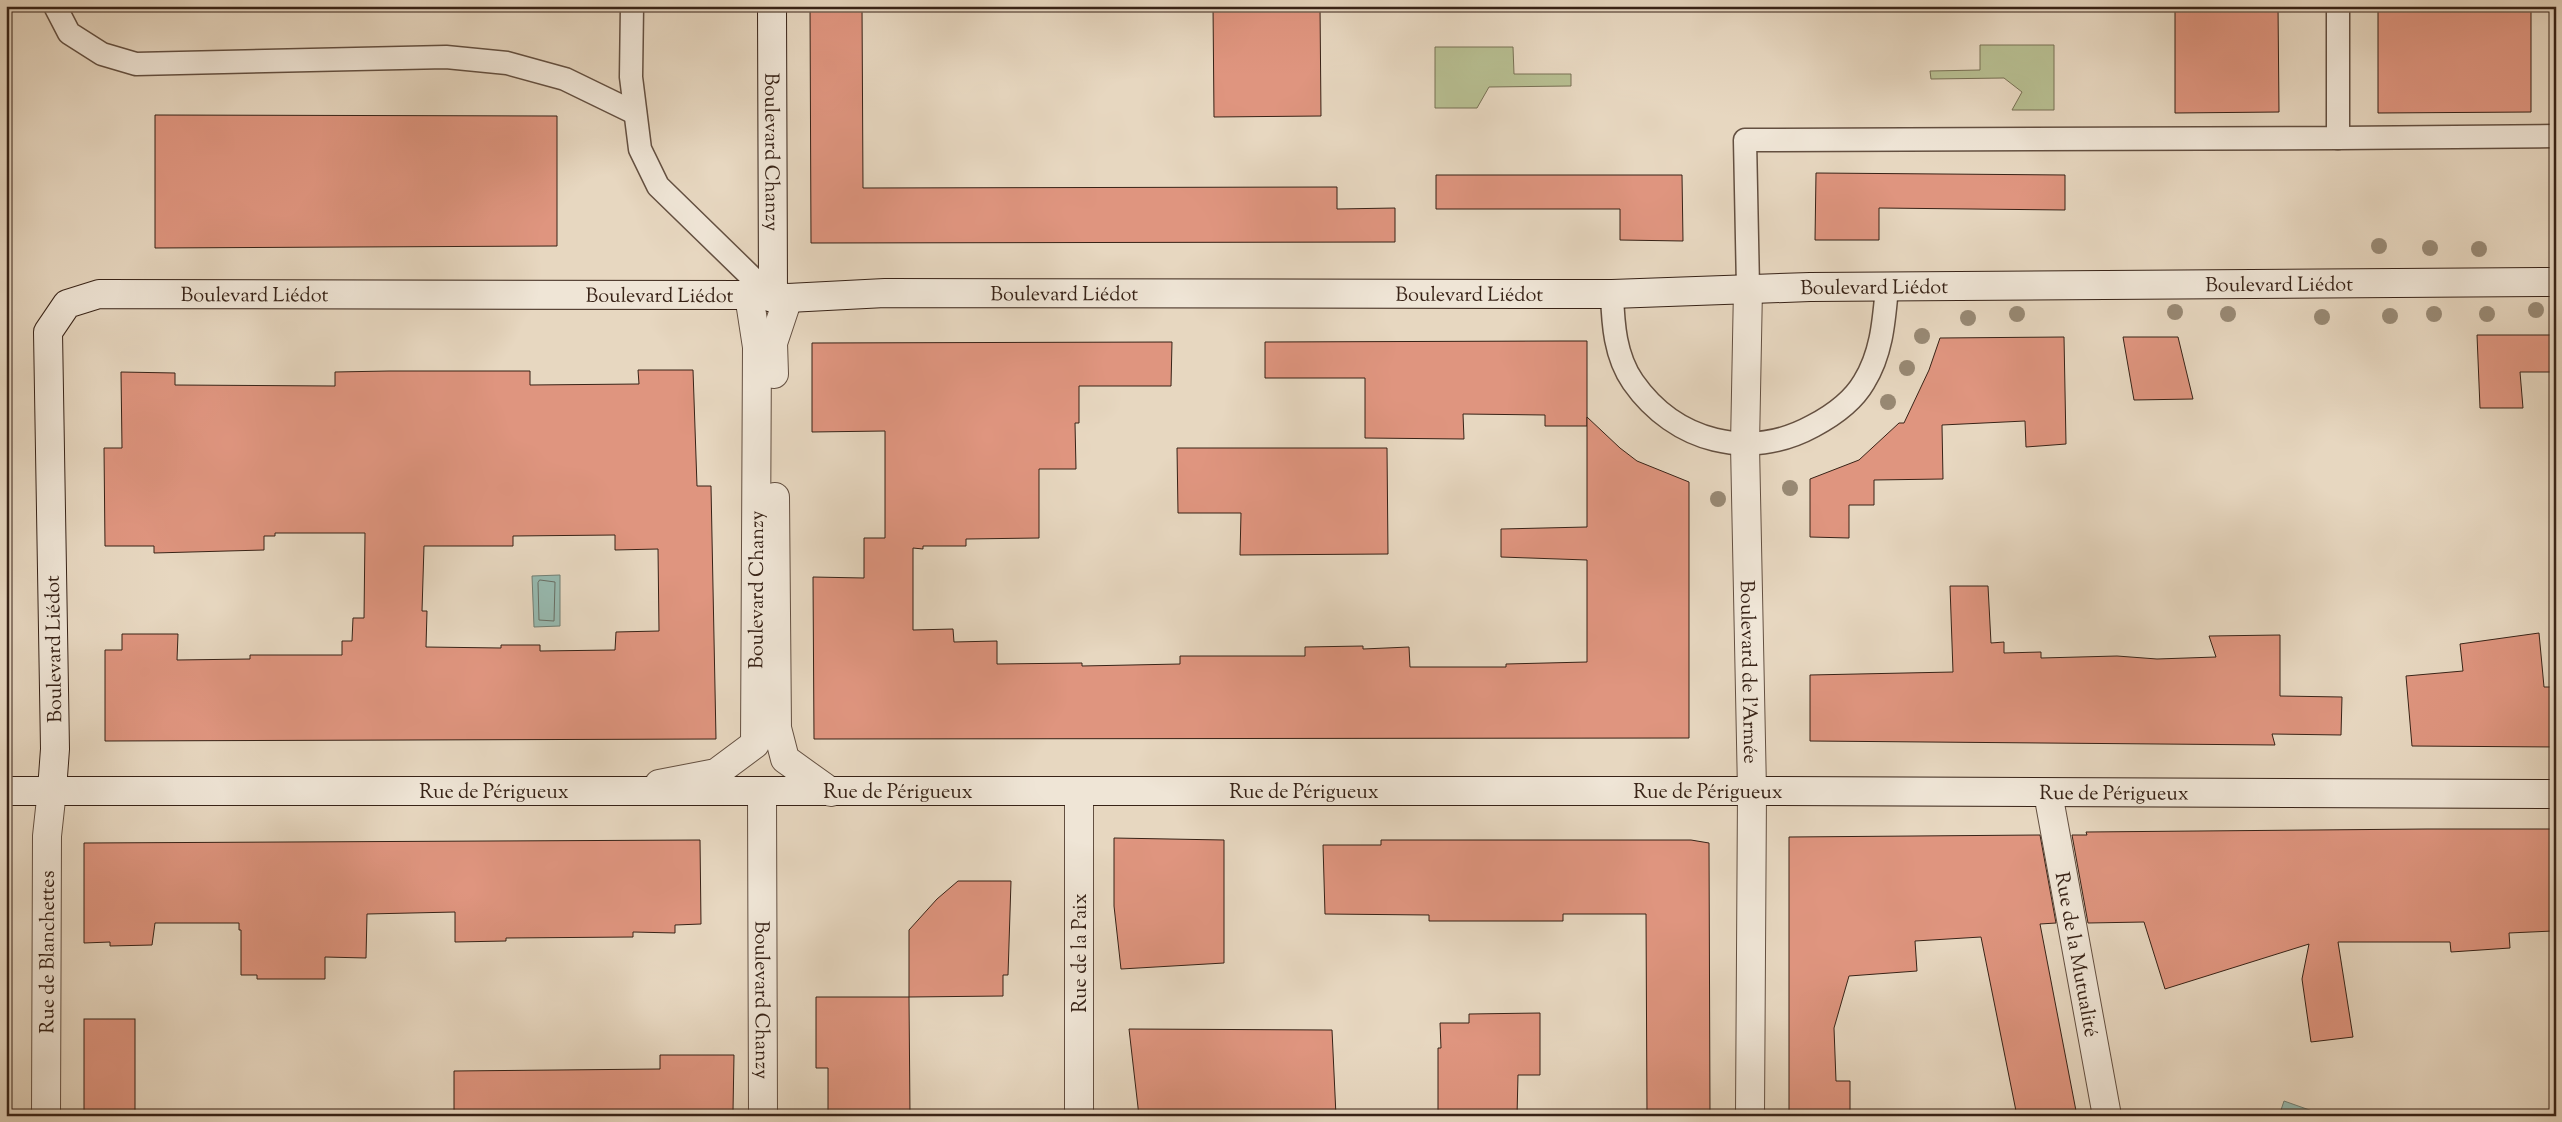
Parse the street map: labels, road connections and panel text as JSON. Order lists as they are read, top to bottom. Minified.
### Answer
{"streets":{"main road":["Boulevard Chanzy","Boulevard Liédot","Boulevard de l'Armée","Rue de Périgueux","Rue de Blanchettes","Rue de la Paix","Rue de la Mutualité"]},"crossings":[["Boulevard Chanzy","Boulevard Liédot"],["Boulevard Chanzy","Rue de Périgueux"],["Boulevard Liédot","Boulevard de l'Armée"],["Boulevard Liédot","Rue de Périgueux"],["Boulevard Liédot","Rue de Blanchettes"],["Boulevard de l'Armée","Rue de Périgueux"],["Rue de Périgueux","Rue de Blanchettes"],["Rue de Périgueux","Rue de la Paix"],["Rue de Périgueux","Rue de la Mutualité"]]}
